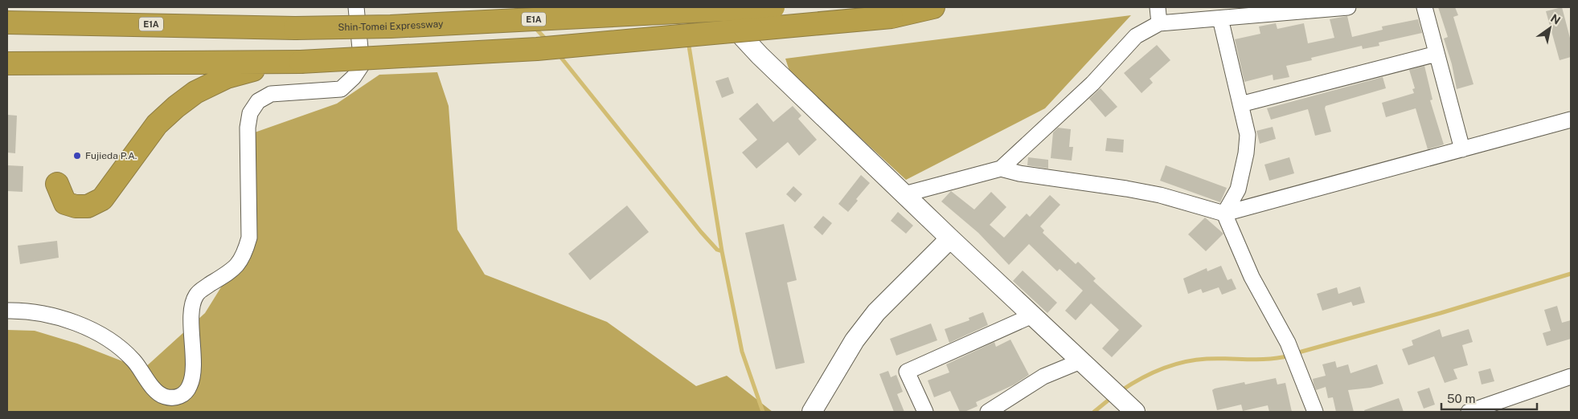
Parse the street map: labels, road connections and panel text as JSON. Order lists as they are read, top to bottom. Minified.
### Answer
{"streets":{"highway":["E1A","Shin-Tomei Expressway"]},"places":["Fujieda P.A."],"scale_bar":"50 m","north":"top right"}
